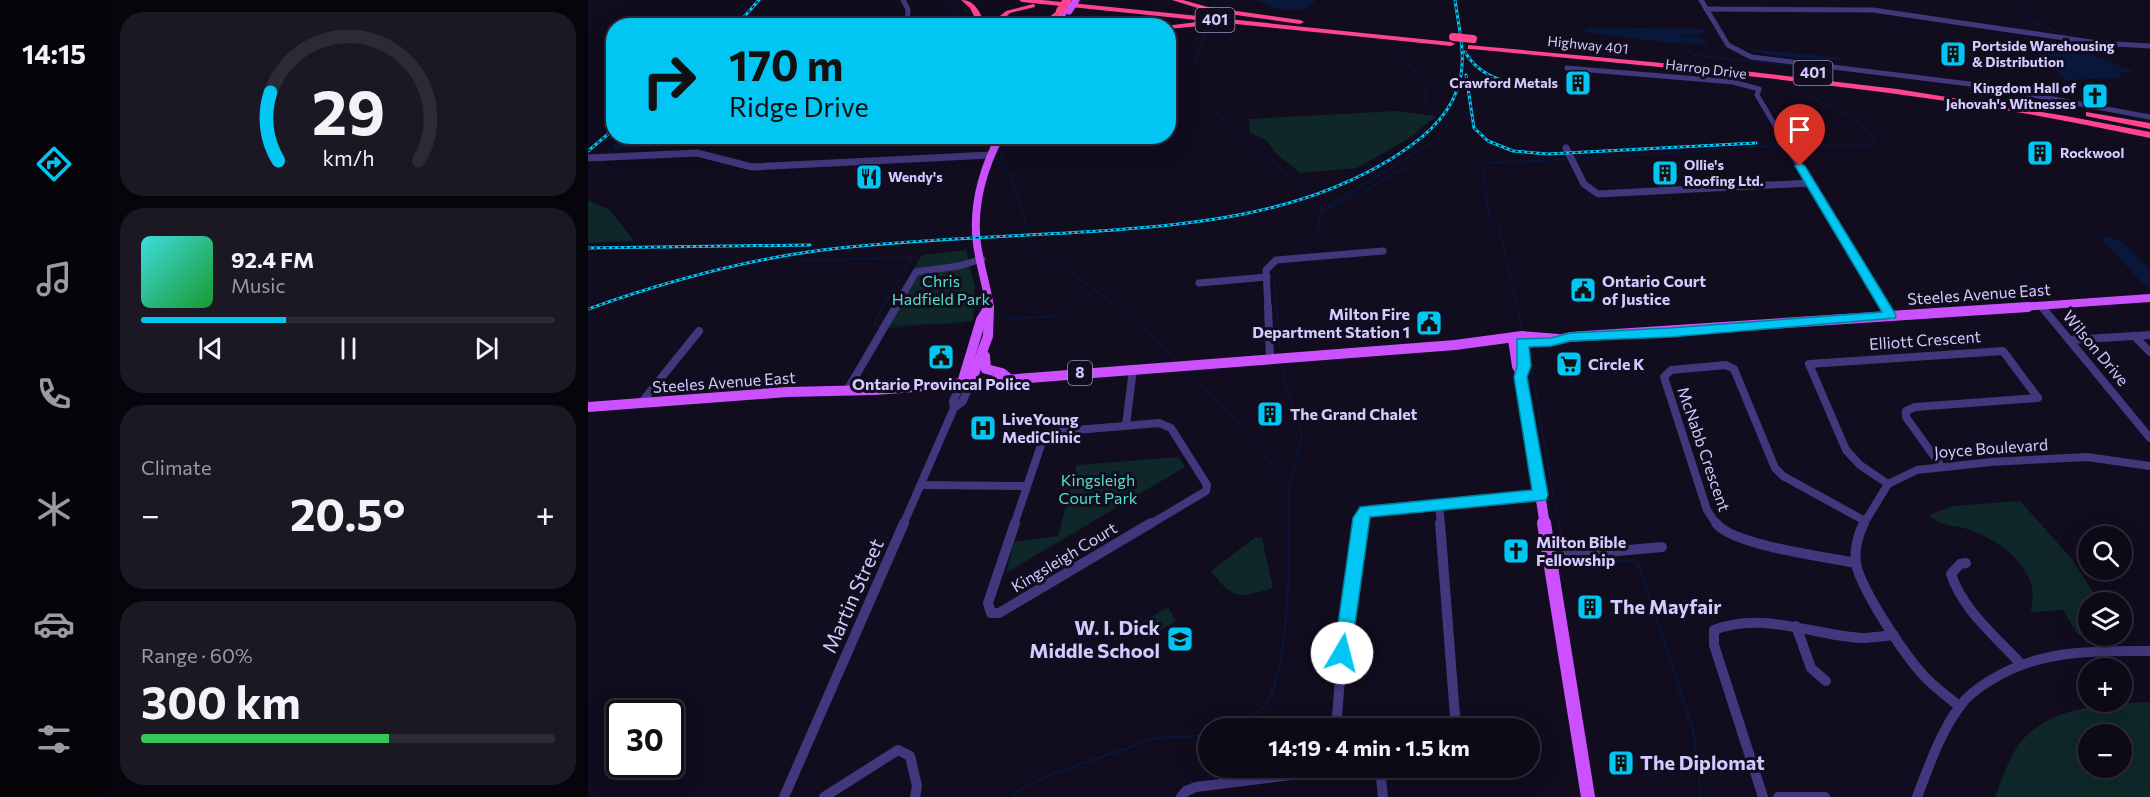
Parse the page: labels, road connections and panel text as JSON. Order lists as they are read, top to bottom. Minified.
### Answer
{"streets":{"highway":["401","Highway 401"],"main road":["Steeles Avenue East","8","Martin Street"],"street":["Harrop Drive","Elliott Crescent","Wilson Drive","Joyce Boulevard","McNabb Crescent","Kingsleigh Court"]},"crossings":[["Harrop Drive","Steeles Avenue East"],["Steeles Avenue East","Wilson Drive"],["Steeles Avenue East","Martin Street"],["Elliott Crescent","Joyce Boulevard"]],"parks":["Chris Hadfield Park","Kingsleigh Court Park"],"places":{"building":["Portside Warehousing & Distribution","Crawford Metals","Rockwool","Ollie's Roofing Ltd.","The Grand Chalet","The Mayfair","The Diplomat"],"church":["Kingdom Hall of Jehovah's Witnesses","Milton Bible Fellowship"],"restaurant":["Wendy's"],"public building":["Ontario Court of Justice","Milton Fire Department Station 1","Ontario Provincal Police"],"supermarket":["Circle K"],"hospital":["LiveYoung MediClinic"],"school or university":["W. I. Dick Middle School"]},"page":{"tabs":"14:15","turn":["170 m","Ridge Drive"],"song":["92.4 FM","Music"],"tile":["Climate",["Range · 60%","300 km"]],"heat":["−","20.5°","+"],"map_buttons":["+","−"],"limit":"30","trip":"14:19 · 4 min · 1.5 km","gauge":["29","km/h"]}}
